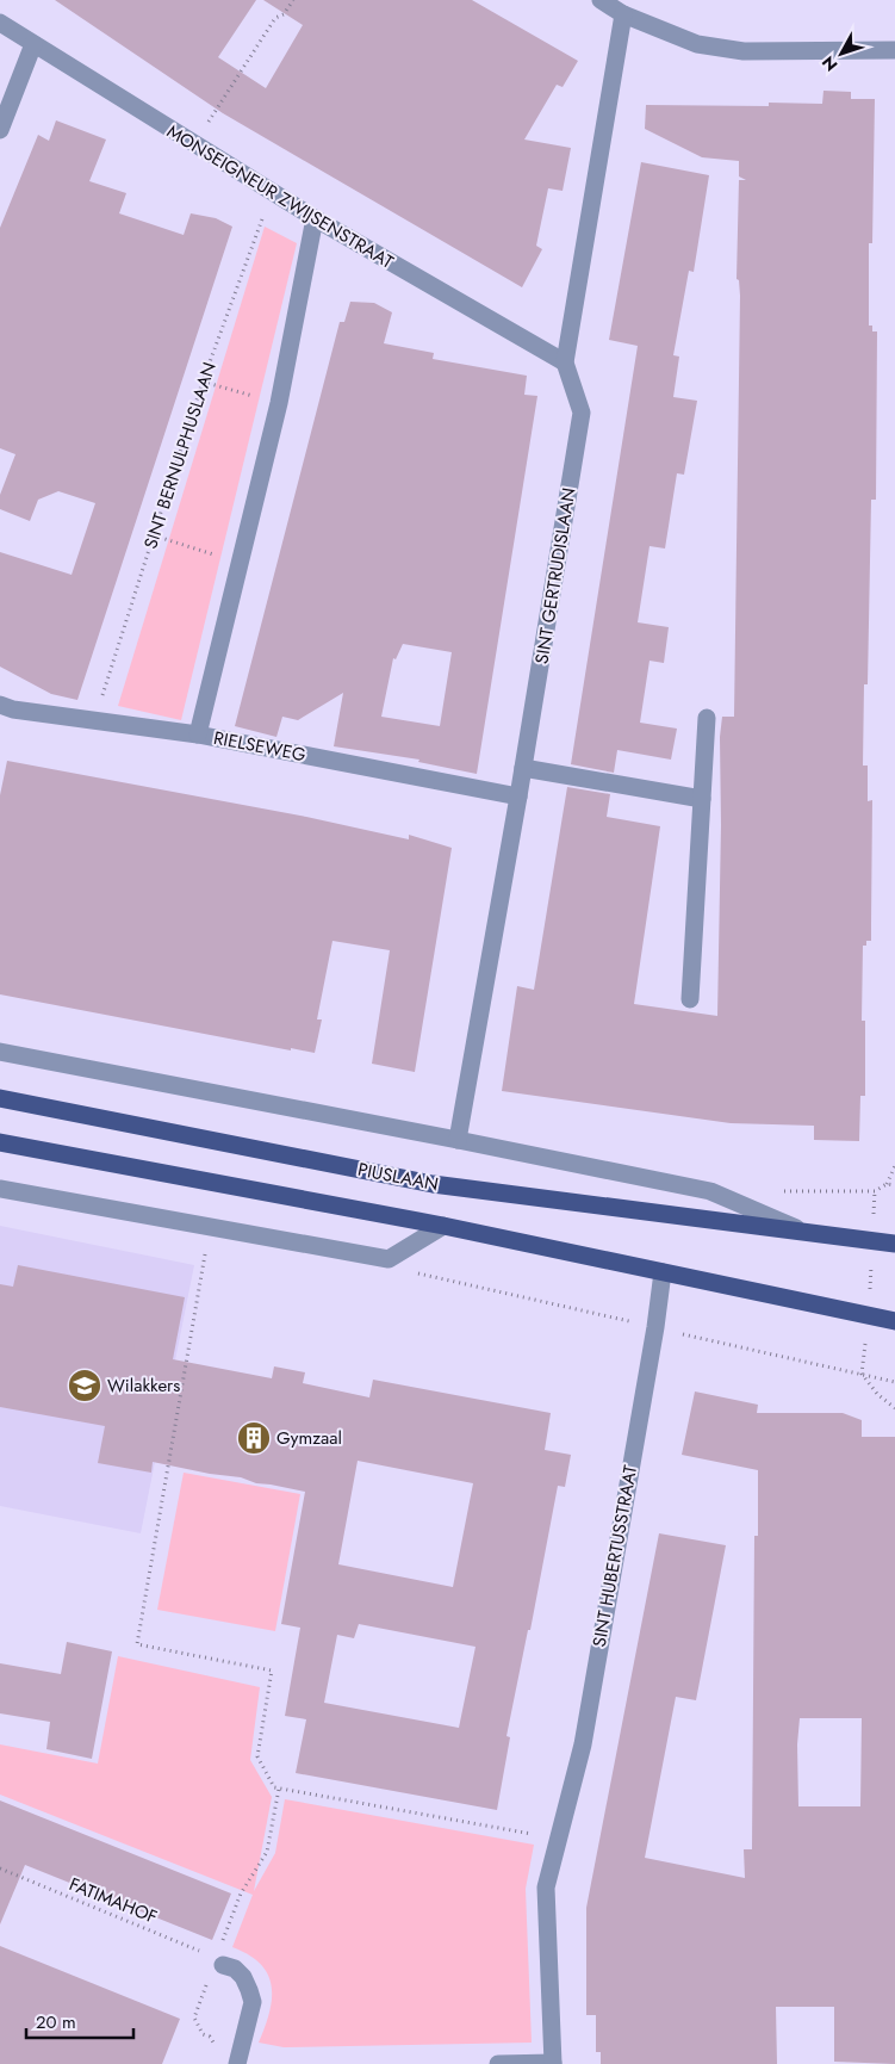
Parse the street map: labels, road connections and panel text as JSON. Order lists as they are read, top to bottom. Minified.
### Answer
{"streets":{"main road":["PIUSLAAN"],"street":["MONSEIGNEUR ZWIJSENSTRAAT","SINT GERTRUDISLAAN","RIELSEWEG","SINT HUBERTUSSTRAAT"],"path":["SINT BERNULPHUSLAAN","FATIMAHOF"]},"crossings":[["MONSEIGNEUR ZWIJSENSTRAAT","SINT BERNULPHUSLAAN"],["MONSEIGNEUR ZWIJSENSTRAAT","SINT GERTRUDISLAAN"],["SINT BERNULPHUSLAAN","RIELSEWEG"],["SINT GERTRUDISLAAN","RIELSEWEG"],["SINT GERTRUDISLAAN","PIUSLAAN"]],"places":{"school or university":["Wilakkers"],"building":["Gymzaal"]},"scale_bar":"20 m","north":"bottom left"}
